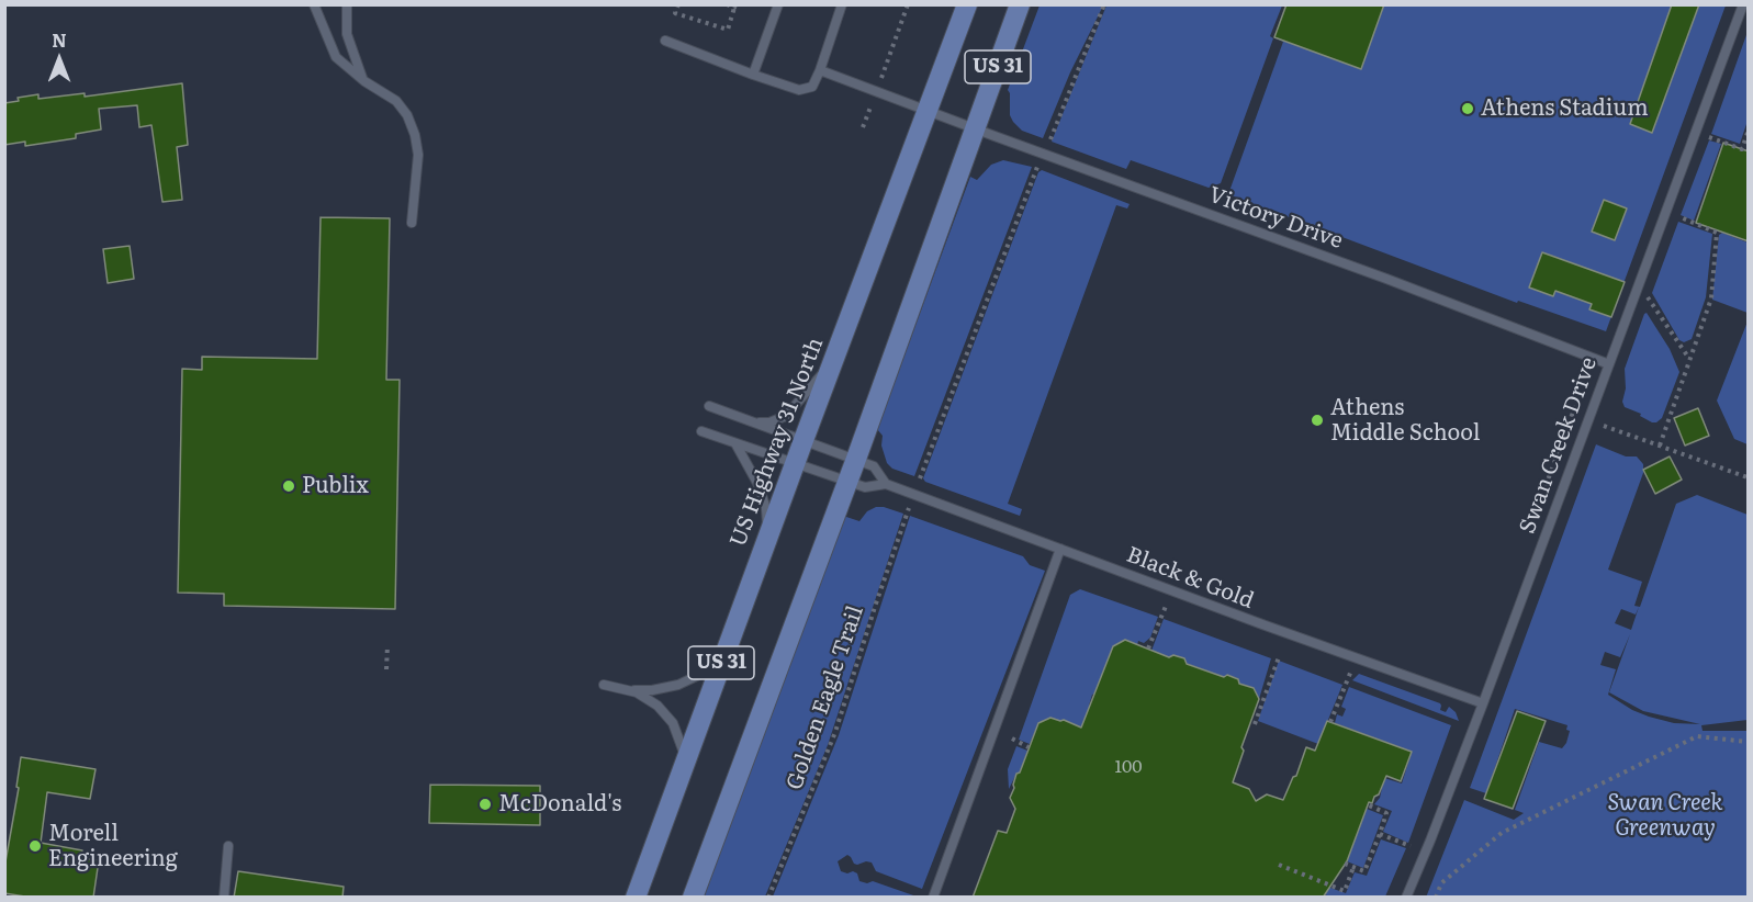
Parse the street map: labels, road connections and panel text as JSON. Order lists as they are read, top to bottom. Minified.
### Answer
{"streets":{"main road":["US 31","US Highway 31 North"],"lane":["Victory Drive","Swan Creek Drive","Black & Gold"],"path":["Golden Eagle Trail"]},"crossings":[["US 31","Victory Drive"],["US 31","Black & Gold"],["Victory Drive","US Highway 31 North"],["Victory Drive","Swan Creek Drive"],["US Highway 31 North","Black & Gold"],["Swan Creek Drive","Black & Gold"]],"parks":["Swan Creek Greenway"],"places":["Athens Stadium","Athens Middle School","Publix","McDonald's","Morell Engineering"],"house_numbers":["100"],"north":"top"}
